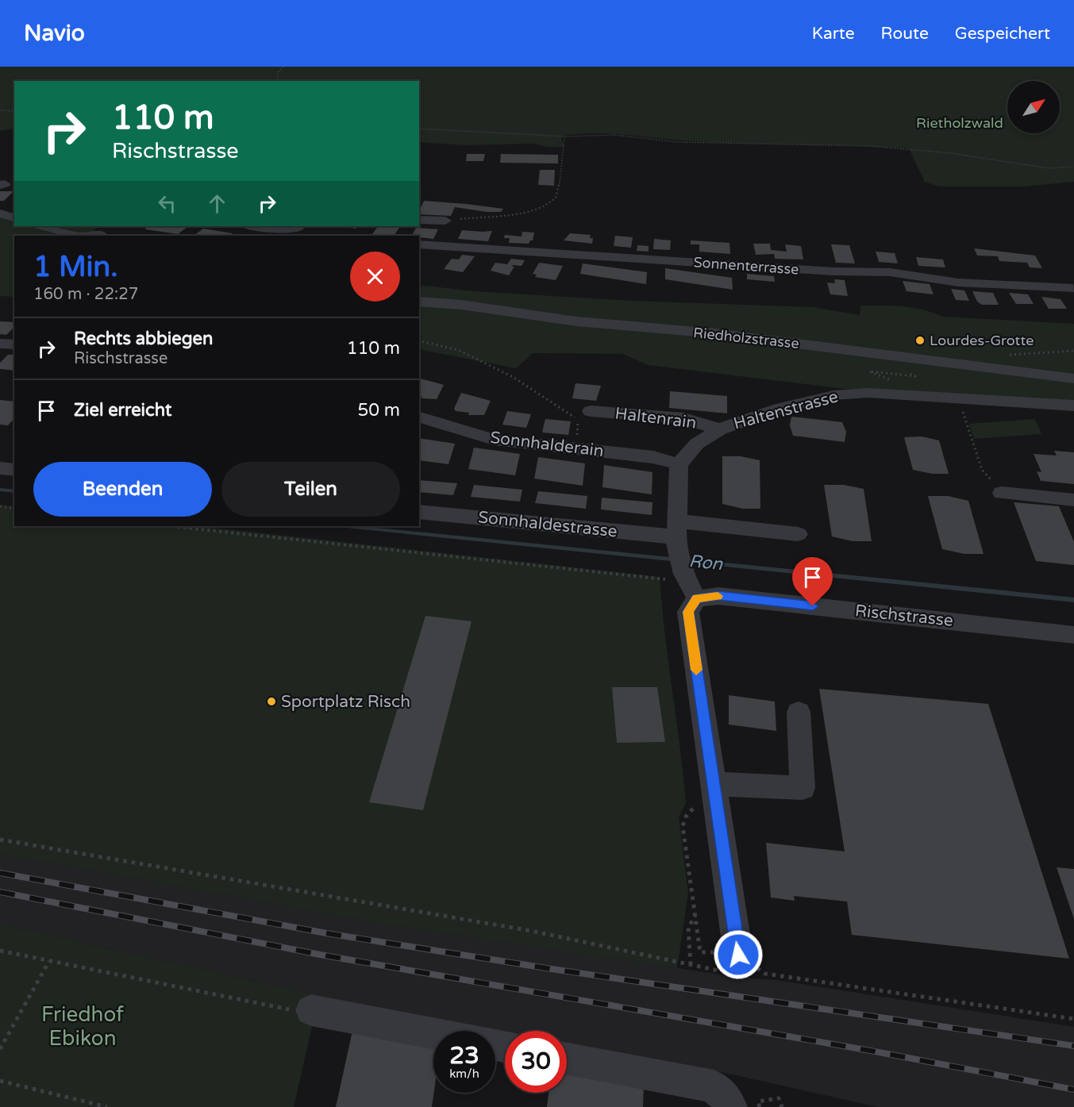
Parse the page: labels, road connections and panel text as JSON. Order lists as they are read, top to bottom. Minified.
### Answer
{"streets":{"street":["Sonnenterrasse","Riedholzstrasse","Haltenstrasse","Haltenrain","Sonnhalderain","Sonnhaldestrasse","Rischstrasse"]},"crossings":[["Haltenstrasse","Haltenrain"],["Haltenstrasse","Sonnhalderain"]],"water":["Ron"],"parks":["Rietholzwald","Friedhof Ebikon"],"places":["Lourdes-Grotte","Sportplatz Risch"],"north":"top right","page":{"header":"Navio","nav":["Karte","Route","Gespeichert"],"turn":["110 m","Rischstrasse"],"heading":["1 Min.","160 m · 22:27"],"list":[{"name":"Rechts abbiegen","note":"Rischstrasse","value":"110 m"},{"name":"Ziel erreicht","value":"50 m"}],"buttons":["Beenden","Teilen"],"speed":"23 km/h","limit":"30"}}
